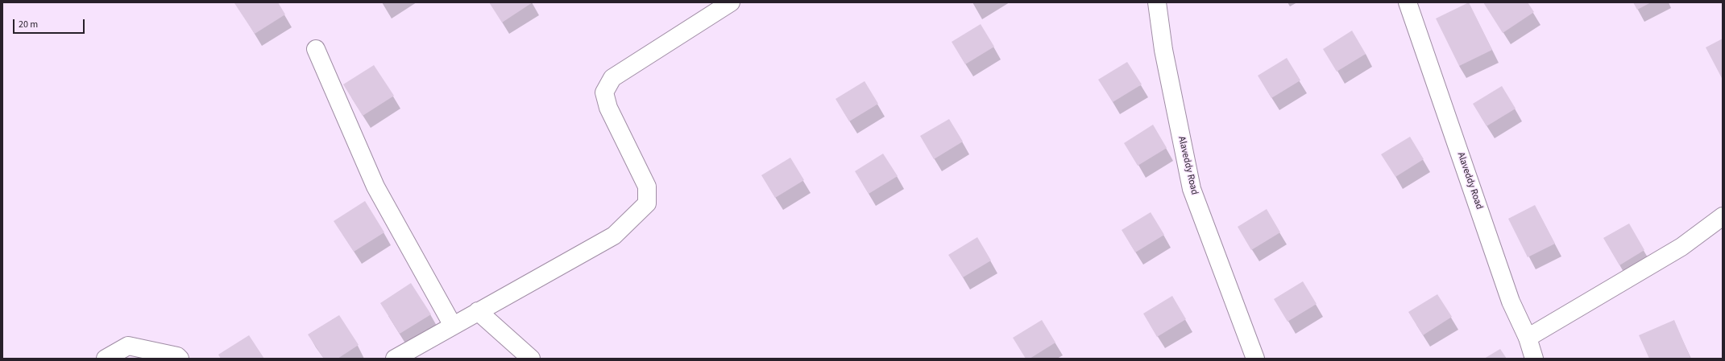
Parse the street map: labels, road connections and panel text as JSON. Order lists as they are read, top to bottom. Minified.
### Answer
{"streets":{"street":["Alaveddy Road"]},"scale_bar":"20 m"}
